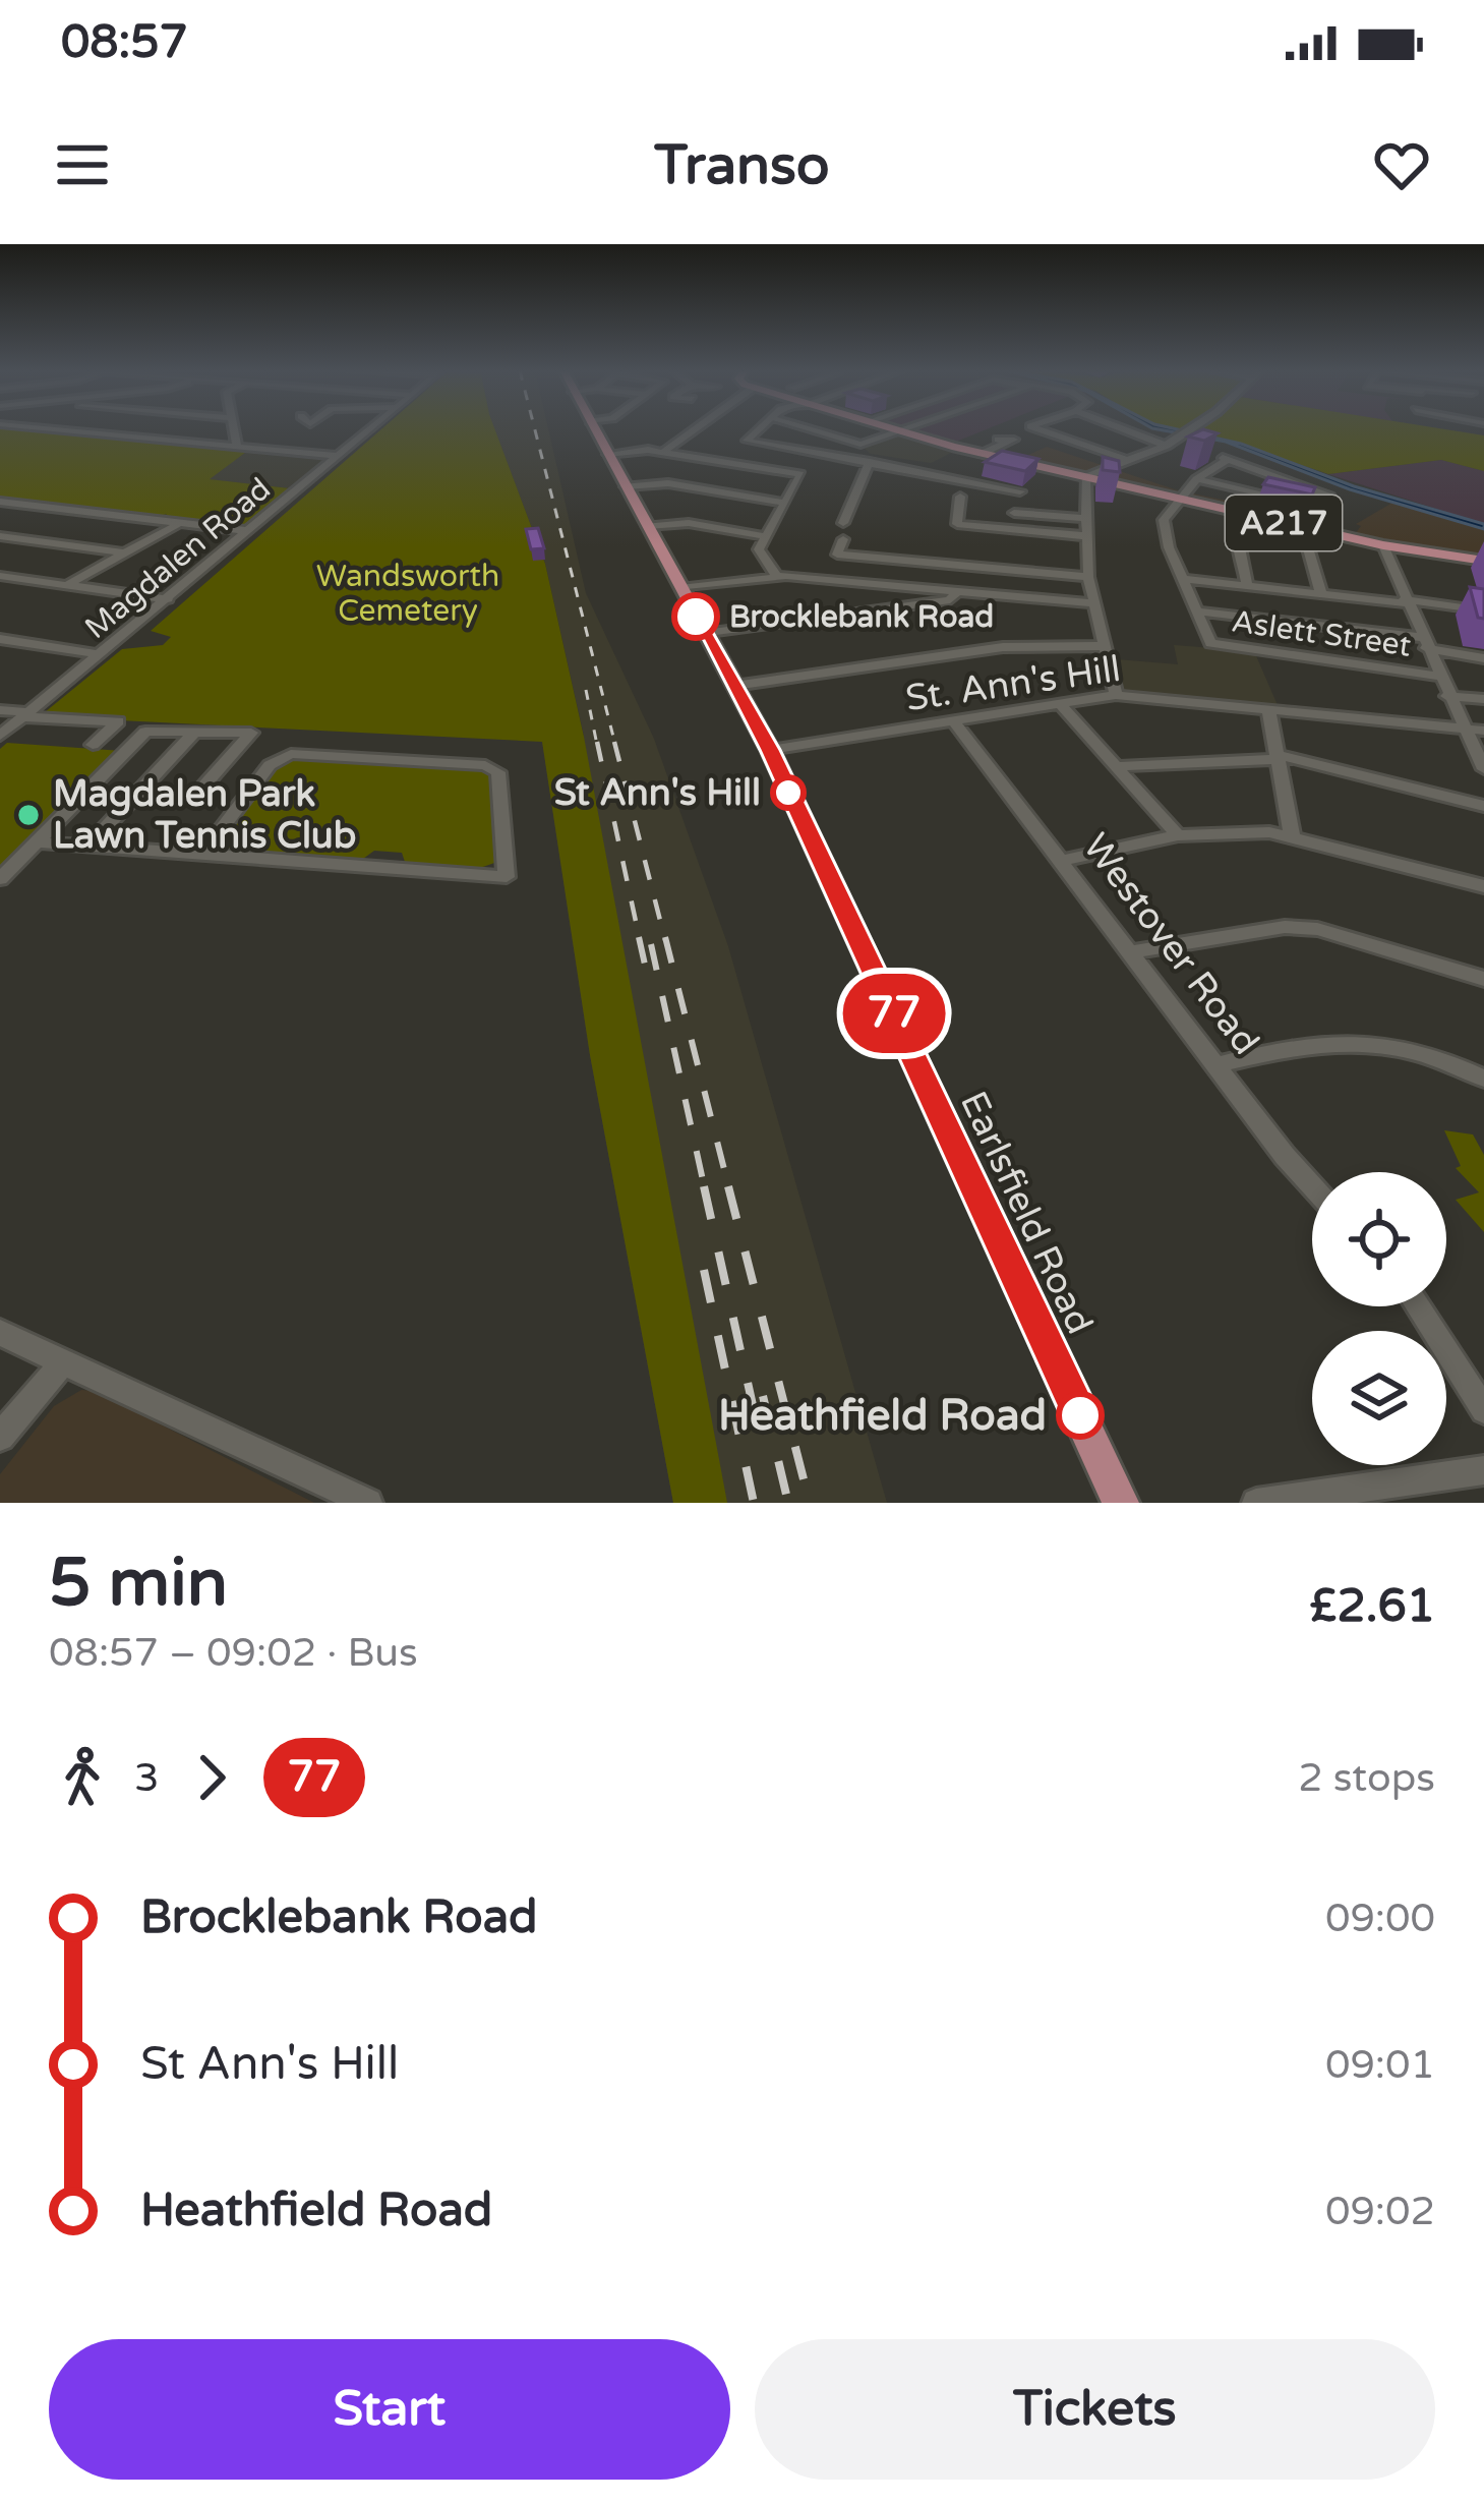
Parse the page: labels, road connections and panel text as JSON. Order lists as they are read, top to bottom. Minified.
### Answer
{"streets":{"main road":["A217","Earlsfield Road"],"street":["Magdalen Road","Aslett Street","St. Ann's Hill","Westover Road"]},"crossings":[["A217","Aslett Street"],["St. Ann's Hill","Westover Road"],["St. Ann's Hill","Earlsfield Road"]],"parks":["Wandsworth Cemetery"],"places":["Brocklebank Road","St Ann's Hill","Magdalen Park Lawn Tennis Club","Heathfield Road"],"lines":["bus line 77"],"page":{"status":"08:57","header":"Transo","on_map":"77","heading":["5 min","08:57 – 09:02 · Bus","£2.61"],"legs":["3","77","2 stops"],"list":[{"name":"Brocklebank Road","value":"09:00"},{"name":"St Ann's Hill","value":"09:01"},{"name":"Heathfield Road","value":"09:02"}],"buttons":["Start","Tickets"]}}
